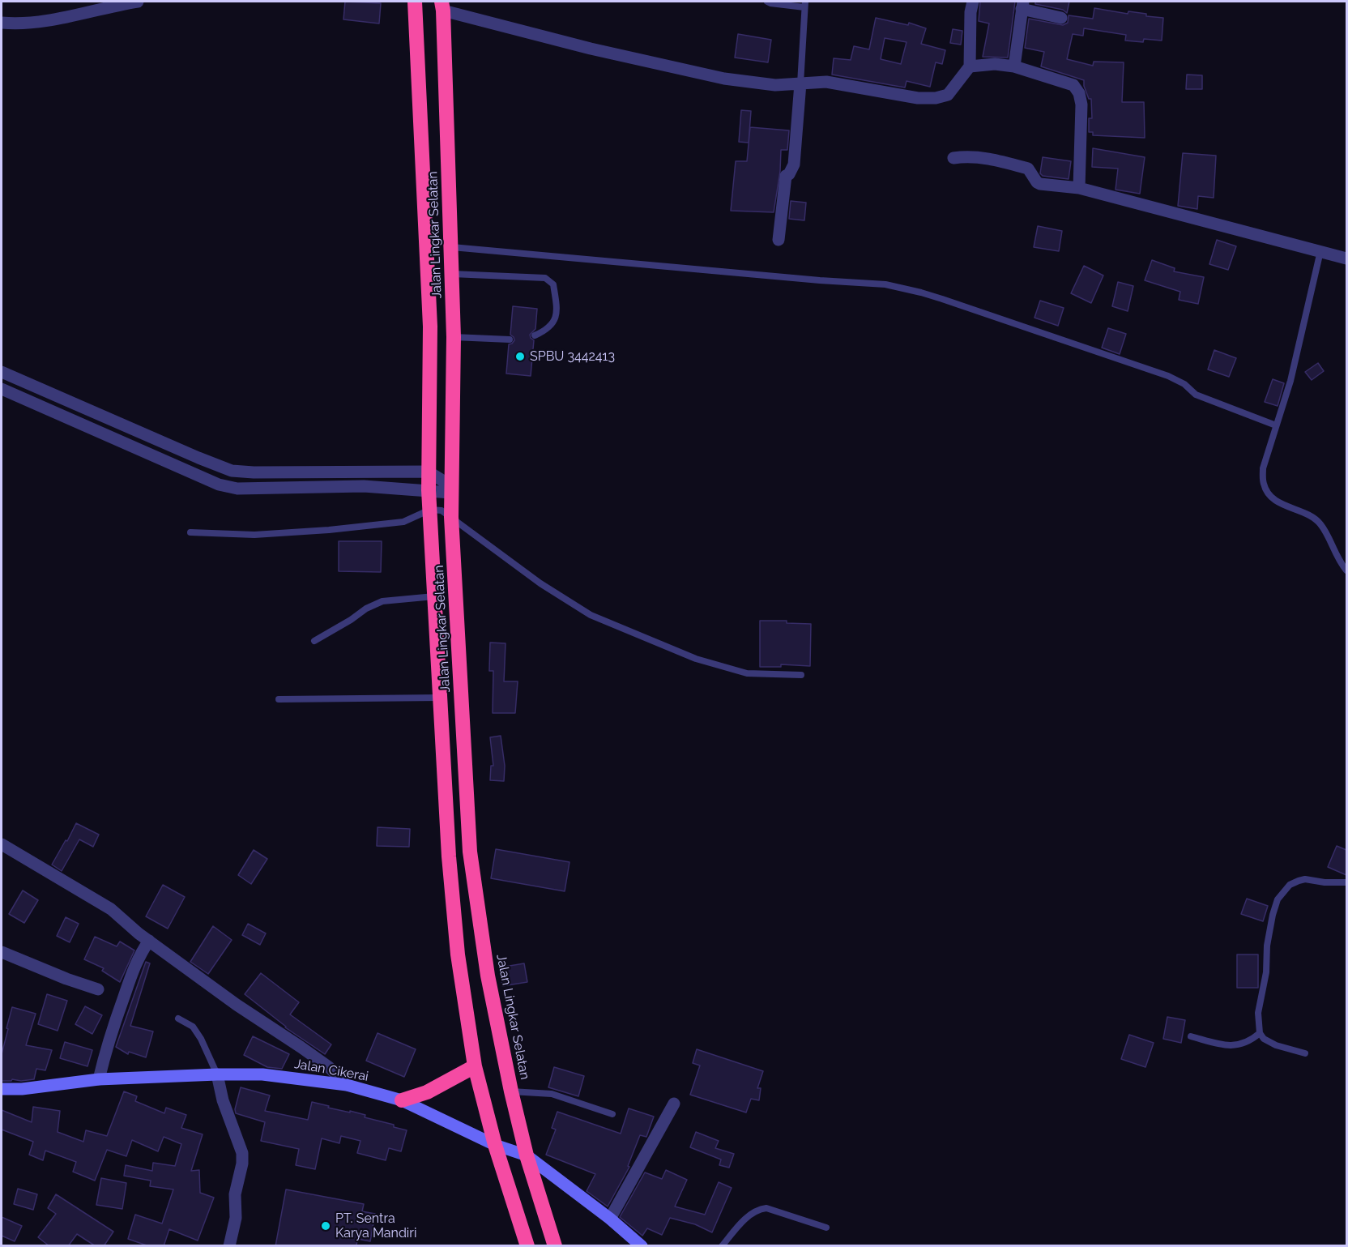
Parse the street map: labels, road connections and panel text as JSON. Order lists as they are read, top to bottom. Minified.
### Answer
{"streets":{"highway":["Jalan Lingkar Selatan"],"street":["Jalan Cikerai"]},"crossings":[["Jalan Lingkar Selatan","Jalan Cikerai"]],"places":["SPBU 3442413","PT. Sentra Karya Mandiri"]}
